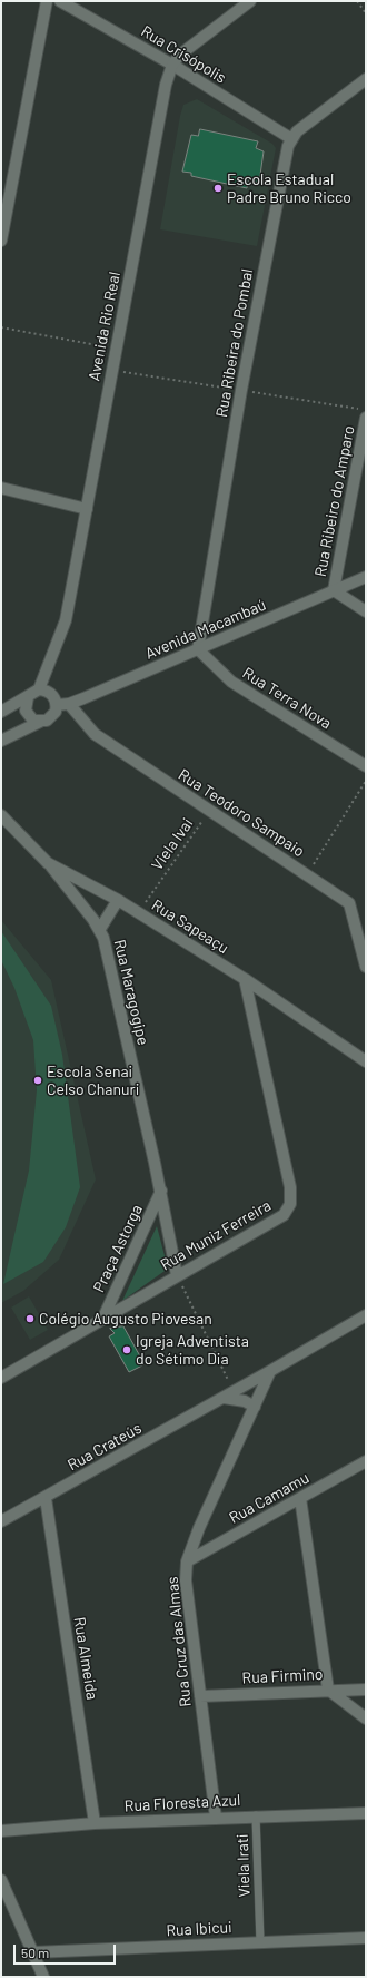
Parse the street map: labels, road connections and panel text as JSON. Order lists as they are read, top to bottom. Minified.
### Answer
{"streets":{"street":["Rua Crisópolis","Avenida Rio Real","Rua Ribeira do Pombal","Rua Ribeiro do Amparo","Avenida Macambaú","Rua Terra Nova","Rua Teodoro Sampaio","Rua Sapeaçu","Rua Maragogipe","Rua Muniz Ferreira","Praça Astorga","Rua Crateús","Rua Camamu","Rua Cruz das Almas","Rua Almeida","Rua Firmino","Rua Floresta Azul","Rua Ibicui"],"lane":["Viela Irati"],"path":["Viela Ivai"]},"crossings":[["Rua Crisópolis","Avenida Rio Real"],["Rua Crisópolis","Rua Ribeira do Pombal"],["Avenida Rio Real","Avenida Macambaú"],["Rua Ribeira do Pombal","Avenida Macambaú"],["Rua Ribeira do Pombal","Rua Terra Nova"],["Rua Ribeiro do Amparo","Avenida Macambaú"],["Avenida Macambaú","Rua Terra Nova"],["Avenida Macambaú","Rua Teodoro Sampaio"],["Rua Teodoro Sampaio","Viela Ivai"],["Viela Ivai","Rua Sapeaçu"],["Rua Sapeaçu","Rua Maragogipe"],["Rua Sapeaçu","Rua Muniz Ferreira"],["Rua Maragogipe","Rua Muniz Ferreira"],["Rua Maragogipe","Praça Astorga"],["Rua Muniz Ferreira","Praça Astorga"],["Rua Crateús","Rua Cruz das Almas"],["Rua Crateús","Rua Almeida"],["Rua Camamu","Rua Cruz das Almas"],["Rua Cruz das Almas","Rua Firmino"],["Rua Cruz das Almas","Rua Floresta Azul"],["Rua Almeida","Rua Floresta Azul"],["Rua Floresta Azul","Viela Irati"],["Viela Irati","Rua Ibicui"]],"places":["Escola Estadual Padre Bruno Ricco","Escola Senai Celso Chanuri","Colégio Augusto Piovesan","Igreja Adventista do Sétimo Dia"],"scale_bar":"50 m"}
